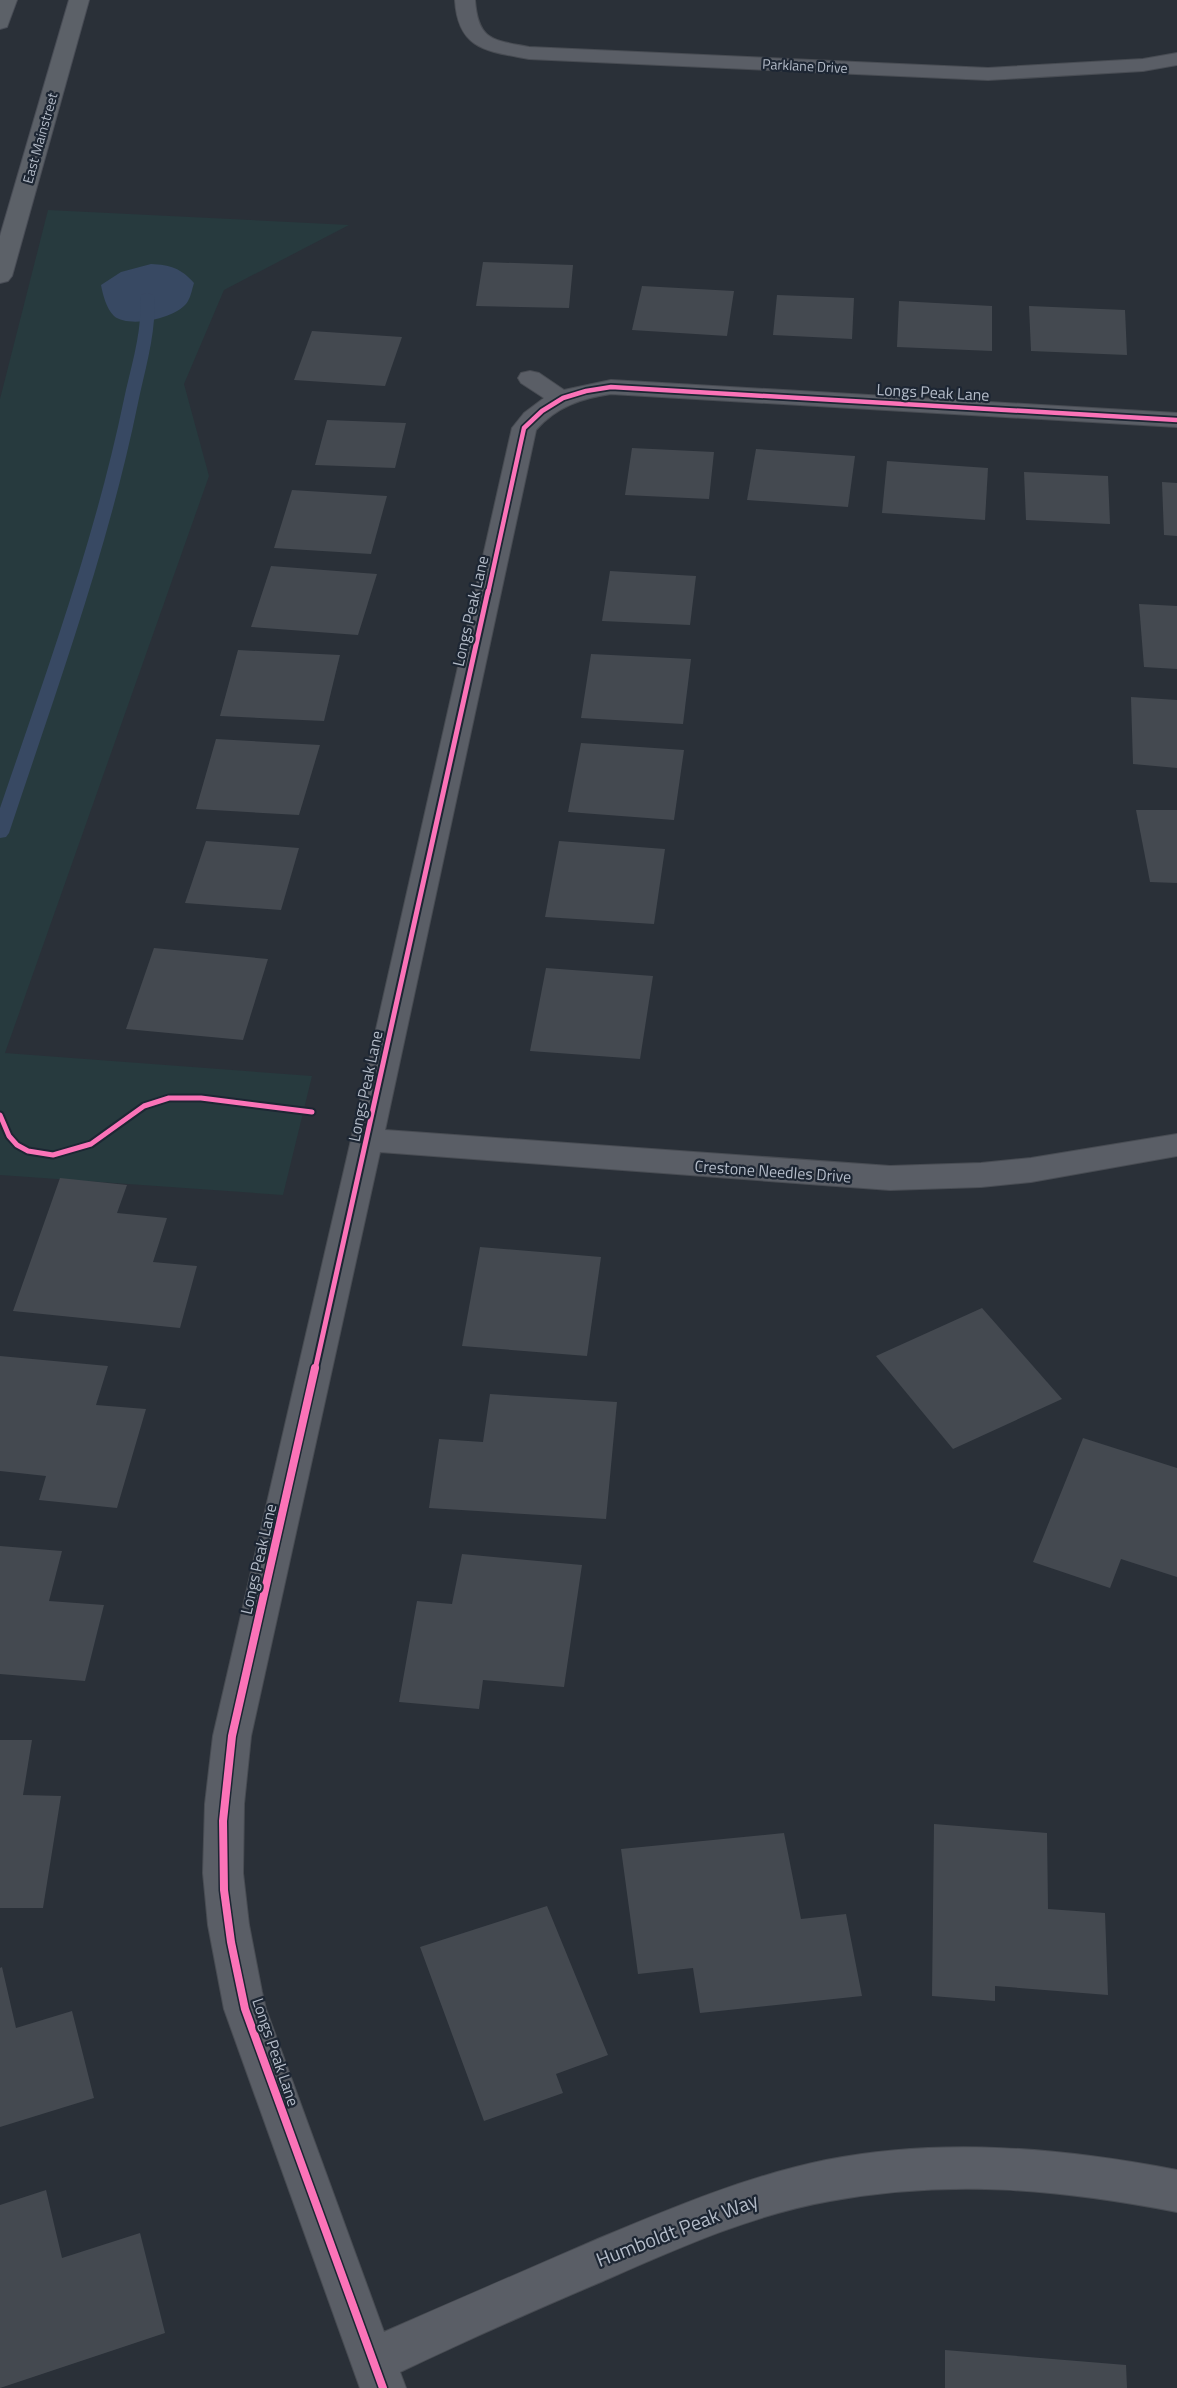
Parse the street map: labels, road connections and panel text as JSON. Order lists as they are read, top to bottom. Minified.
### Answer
{"streets":{"main road":["East Mainstreet"],"street":["Parklane Drive","Longs Peak Lane","Crestone Needles Drive","Humboldt Peak Way"]},"crossings":[["Longs Peak Lane","Crestone Needles Drive"],["Longs Peak Lane","Humboldt Peak Way"]]}
